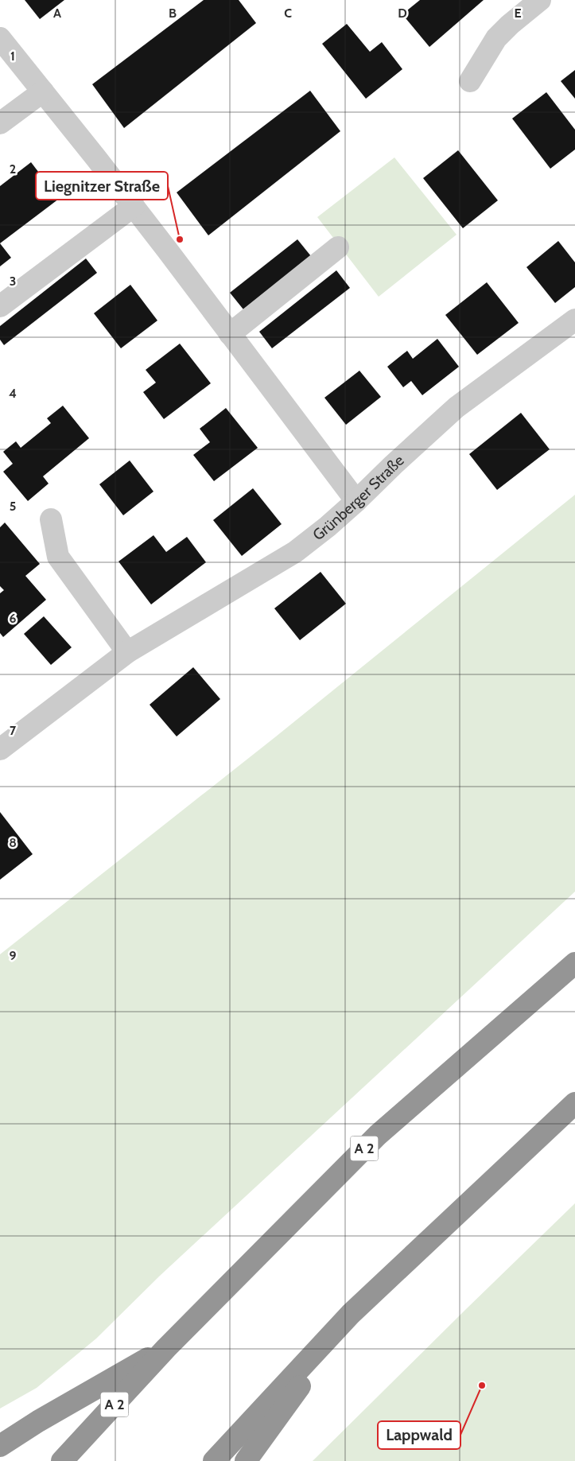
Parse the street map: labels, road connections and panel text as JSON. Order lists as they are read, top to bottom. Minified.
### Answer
{"streets":{"highway":["A 2"],"street":["Grünberger Straße"]},"places":["Liegnitzer Straße","Lappwald"],"grid":{"columns":["A","B","C","D","E"],"rows":["1","2","3","4","5","6","7","8","9"]}}
